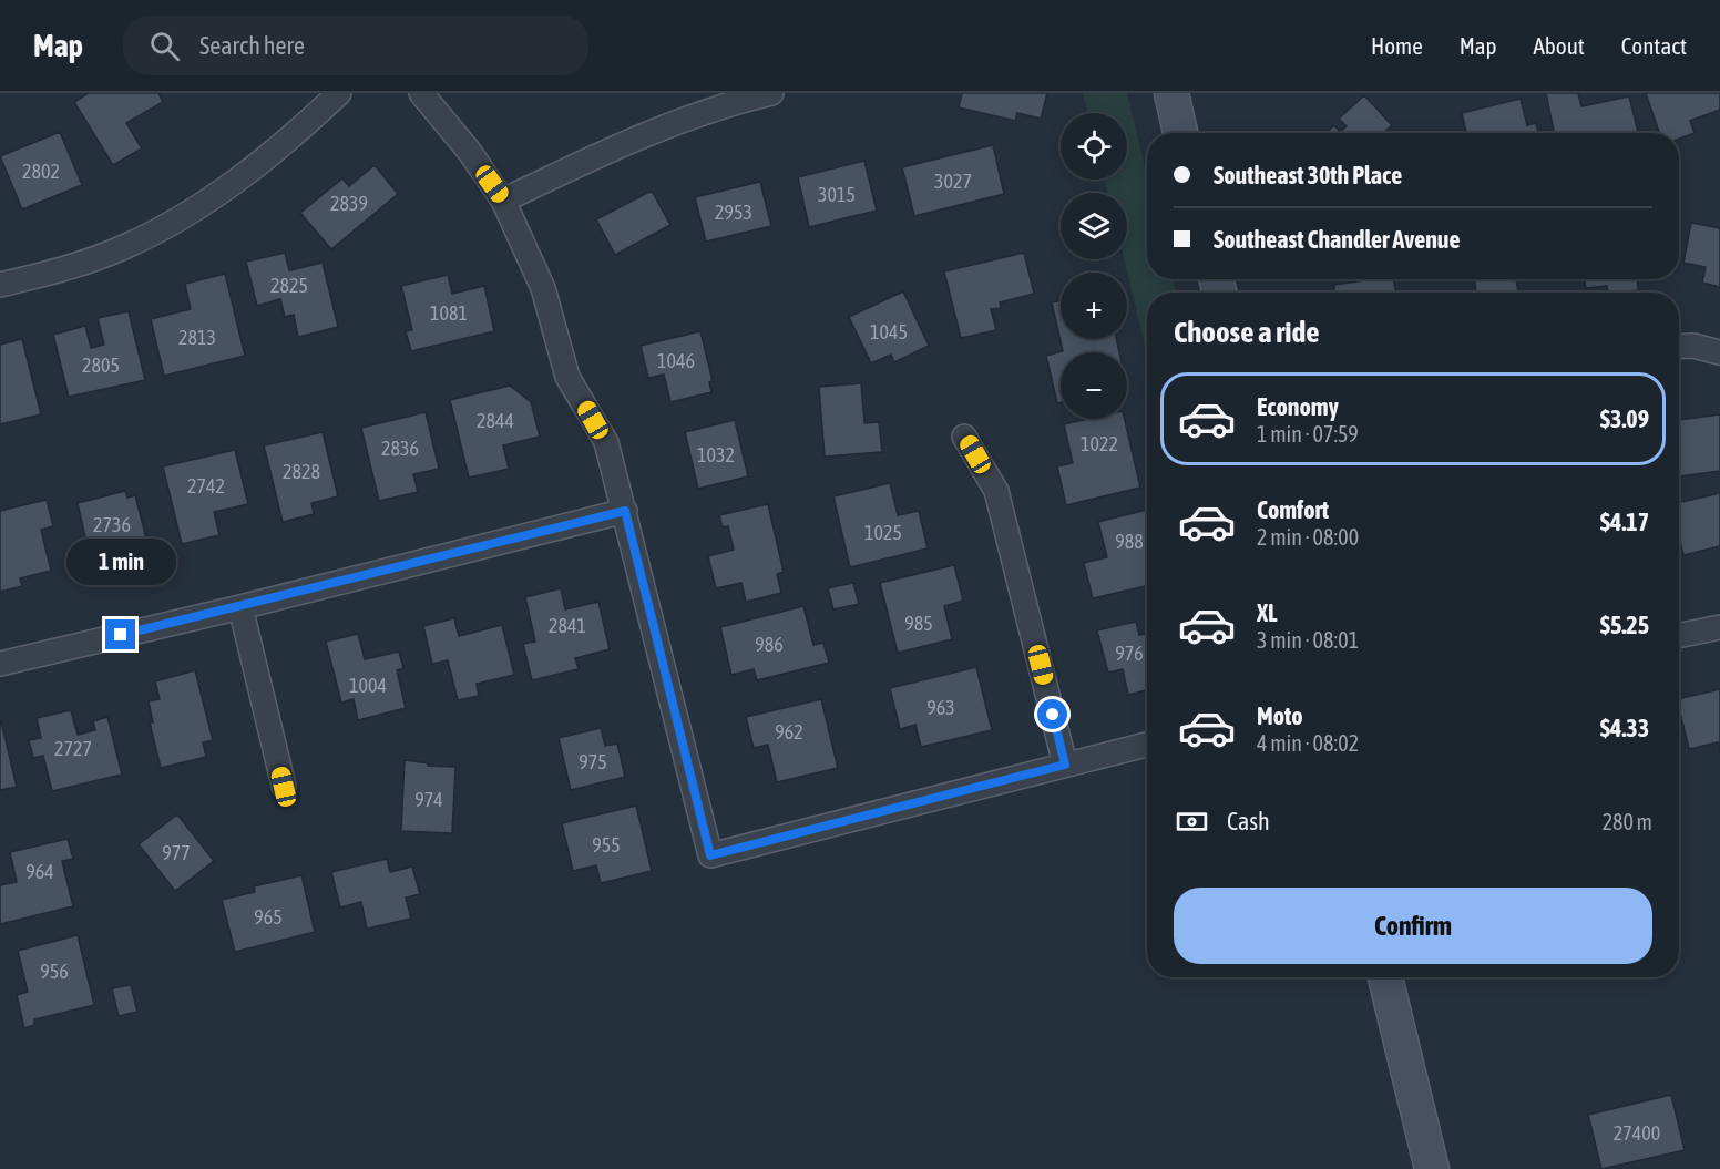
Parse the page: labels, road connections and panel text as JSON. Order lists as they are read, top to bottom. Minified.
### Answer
{"house_numbers":["2802","3027","3015","2839","2953","2825","1081","1045","2813","1046","2805","2844","1022","2836","1032","2828","2742","2736","1025","988","985","2841","986","976","1004","963","962","2727","975","974","955","977","964","965","956","27400"],"page":{"header":"Map","search":"Search here","nav":["Home","Map","About","Contact"],"map_buttons":["+","−"],"banner":["Southeast 30th Place","Southeast Chandler Avenue"],"heading":"Choose a ride","list":[{"name":"Economy","note":"1 min · 07:59","value":"$3.09"},{"name":"Comfort","note":"2 min · 08:00","value":"$4.17"},{"name":"XL","note":"3 min · 08:01","value":"$5.25"},{"name":"Moto","note":"4 min · 08:02","value":"$4.33"}],"bubble":"1 min","pay":["Cash","280 m"],"buttons":"Confirm"}}
